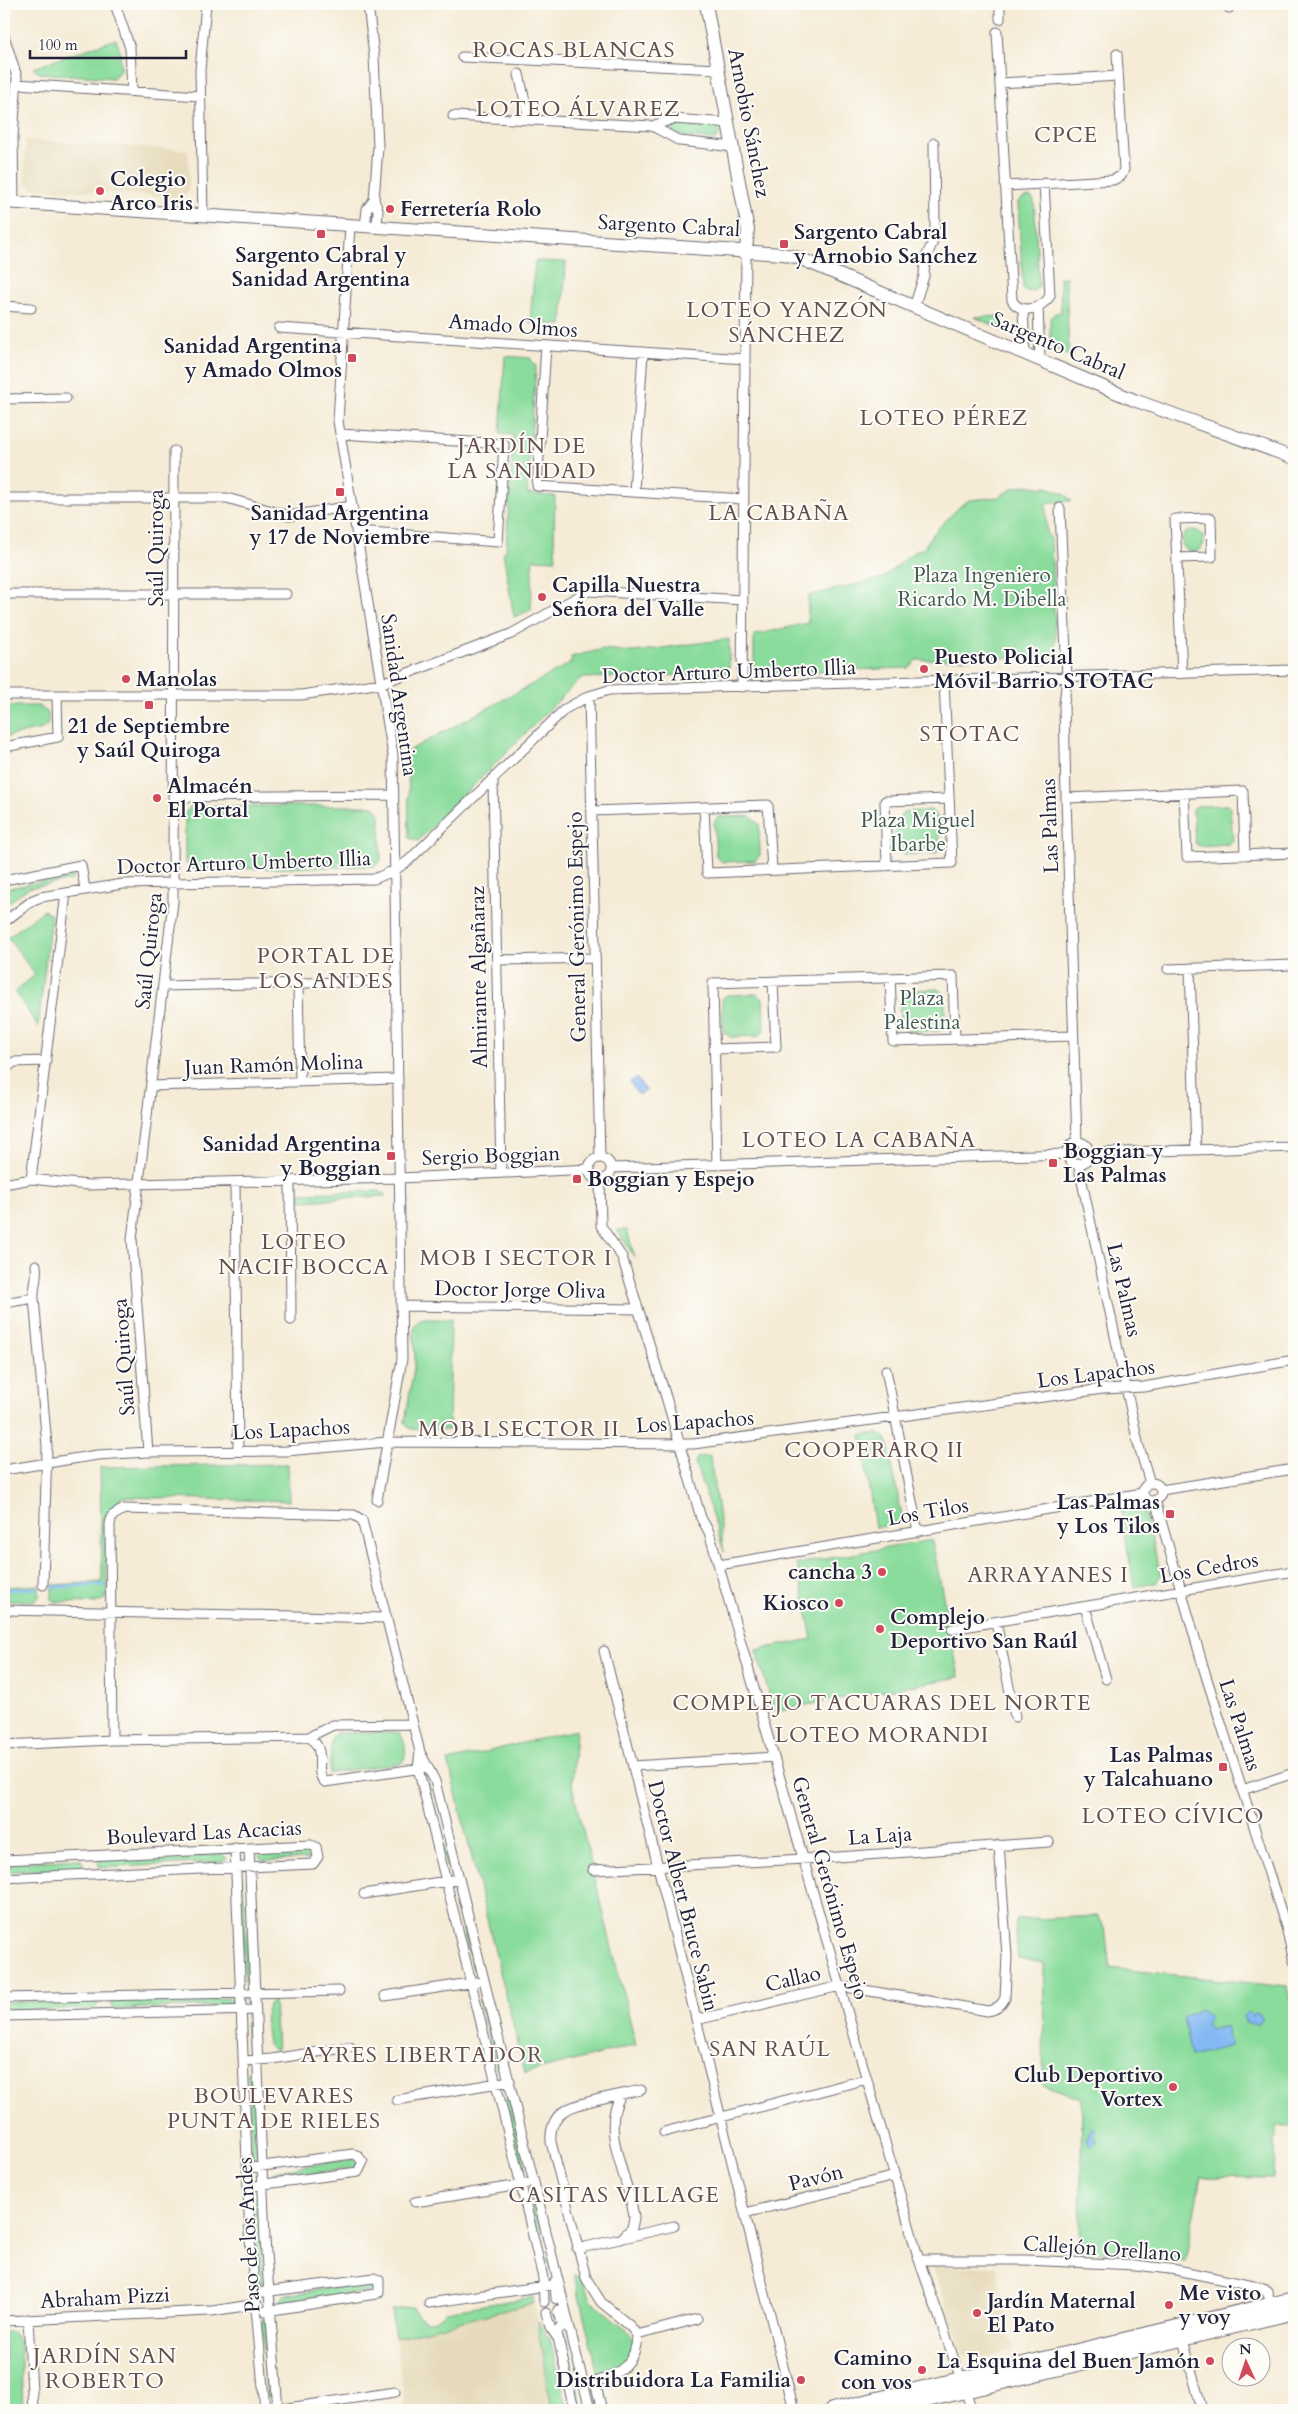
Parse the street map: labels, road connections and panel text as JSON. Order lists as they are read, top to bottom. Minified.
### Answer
{"streets":{"main road":["Arnobio Sánchez","Sargento Cabral"],"street":["Amado Olmos","Saúl Quiroga","Doctor Arturo Umberto Illia","Sanidad Argentina","Las Palmas","General Gerónimo Espejo","Almirante Algañaraz","Juan Ramón Molina","Sergio Boggian","Doctor Jorge Oliva","Los Lapachos","Los Tilos","Los Cedros","Boulevard Las Acacias","La Laja","Doctor Albert Bruce Sabin","Callao","Pavón","Paso de los Andes","Callejón Orellano","Abraham Pizzi"]},"crossings":[["Arnobio Sánchez","Sargento Cabral"],["Sargento Cabral","Sanidad Argentina"],["Amado Olmos","Sanidad Argentina"],["Saúl Quiroga","Doctor Arturo Umberto Illia"],["Saúl Quiroga","Juan Ramón Molina"],["Saúl Quiroga","Sergio Boggian"],["Saúl Quiroga","Los Lapachos"],["Doctor Arturo Umberto Illia","Sanidad Argentina"],["Doctor Arturo Umberto Illia","Las Palmas"],["Doctor Arturo Umberto Illia","General Gerónimo Espejo"],["Doctor Arturo Umberto Illia","Almirante Algañaraz"],["Sanidad Argentina","Juan Ramón Molina"],["Sanidad Argentina","Sergio Boggian"],["Sanidad Argentina","Doctor Jorge Oliva"],["Sanidad Argentina","Los Lapachos"],["Las Palmas","Los Lapachos"],["Las Palmas","Los Tilos"],["Las Palmas","Los Cedros"],["General Gerónimo Espejo","Sergio Boggian"],["General Gerónimo Espejo","Doctor Jorge Oliva"],["General Gerónimo Espejo","Los Lapachos"],["General Gerónimo Espejo","Los Tilos"],["General Gerónimo Espejo","La Laja"],["General Gerónimo Espejo","Callao"],["General Gerónimo Espejo","Pavón"],["General Gerónimo Espejo","Callejón Orellano"],["Almirante Algañaraz","Sergio Boggian"],["Boulevard Las Acacias","Paso de los Andes"],["La Laja","Doctor Albert Bruce Sabin"],["La Laja","Callao"],["Doctor Albert Bruce Sabin","Callao"],["Doctor Albert Bruce Sabin","Pavón"],["Paso de los Andes","Abraham Pizzi"]],"districts":["ROCAS BLANCAS","LOTEO ÁLVAREZ","CPCE","LOTEO YANZÓN SÁNCHEZ","LOTEO PÉREZ","JARDÍN DE LA SANIDAD","LA CABAÑA","STOTAC","PORTAL DE LOS ANDES","LOTEO LA CABAÑA","LOTEO NACIF BOCCA","MOB I SECTOR I","MOB I SECTOR II","COOPERARQ II","ARRAYANES I","COMPLEJO TACUARAS DEL NORTE","LOTEO MORANDI","LOTEO CÍVICO","SAN RAÚL","AYRES LIBERTADOR","BOULEVARES PUNTA DE RIELES","CASITAS VILLAGE","JARDÍN SAN ROBERTO"],"parks":["Plaza Ingeniero Ricardo M. Dibella","Plaza Miguel Ibarbe","Plaza Palestina"],"places":{"other":["Colegio Arco Iris","Ferretería Rolo","Capilla Nuestra Señora del Valle","Puesto Policial Móvil Barrio STOTAC","Manolas","Almacén El Portal","cancha 3","Kiosco","Complejo Deportivo San Raúl","Club Deportivo Vortex","Me visto y voy","Jardín Maternal El Pato","La Esquina del Buen Jamón","Camino con vos","Distribuidora La Familia"],"transit":["Sargento Cabral y Sanidad Argentina","Sargento Cabral y Arnobio Sanchez","Sanidad Argentina y Amado Olmos","Sanidad Argentina y 17 de Noviembre","21 de Septiembre y Saúl Quiroga","Sanidad Argentina y Boggian","Boggian y Las Palmas","Boggian y Espejo","Las Palmas y Los Tilos","Las Palmas y Talcahuano"]},"scale_bar":"100 m","north":"top"}
